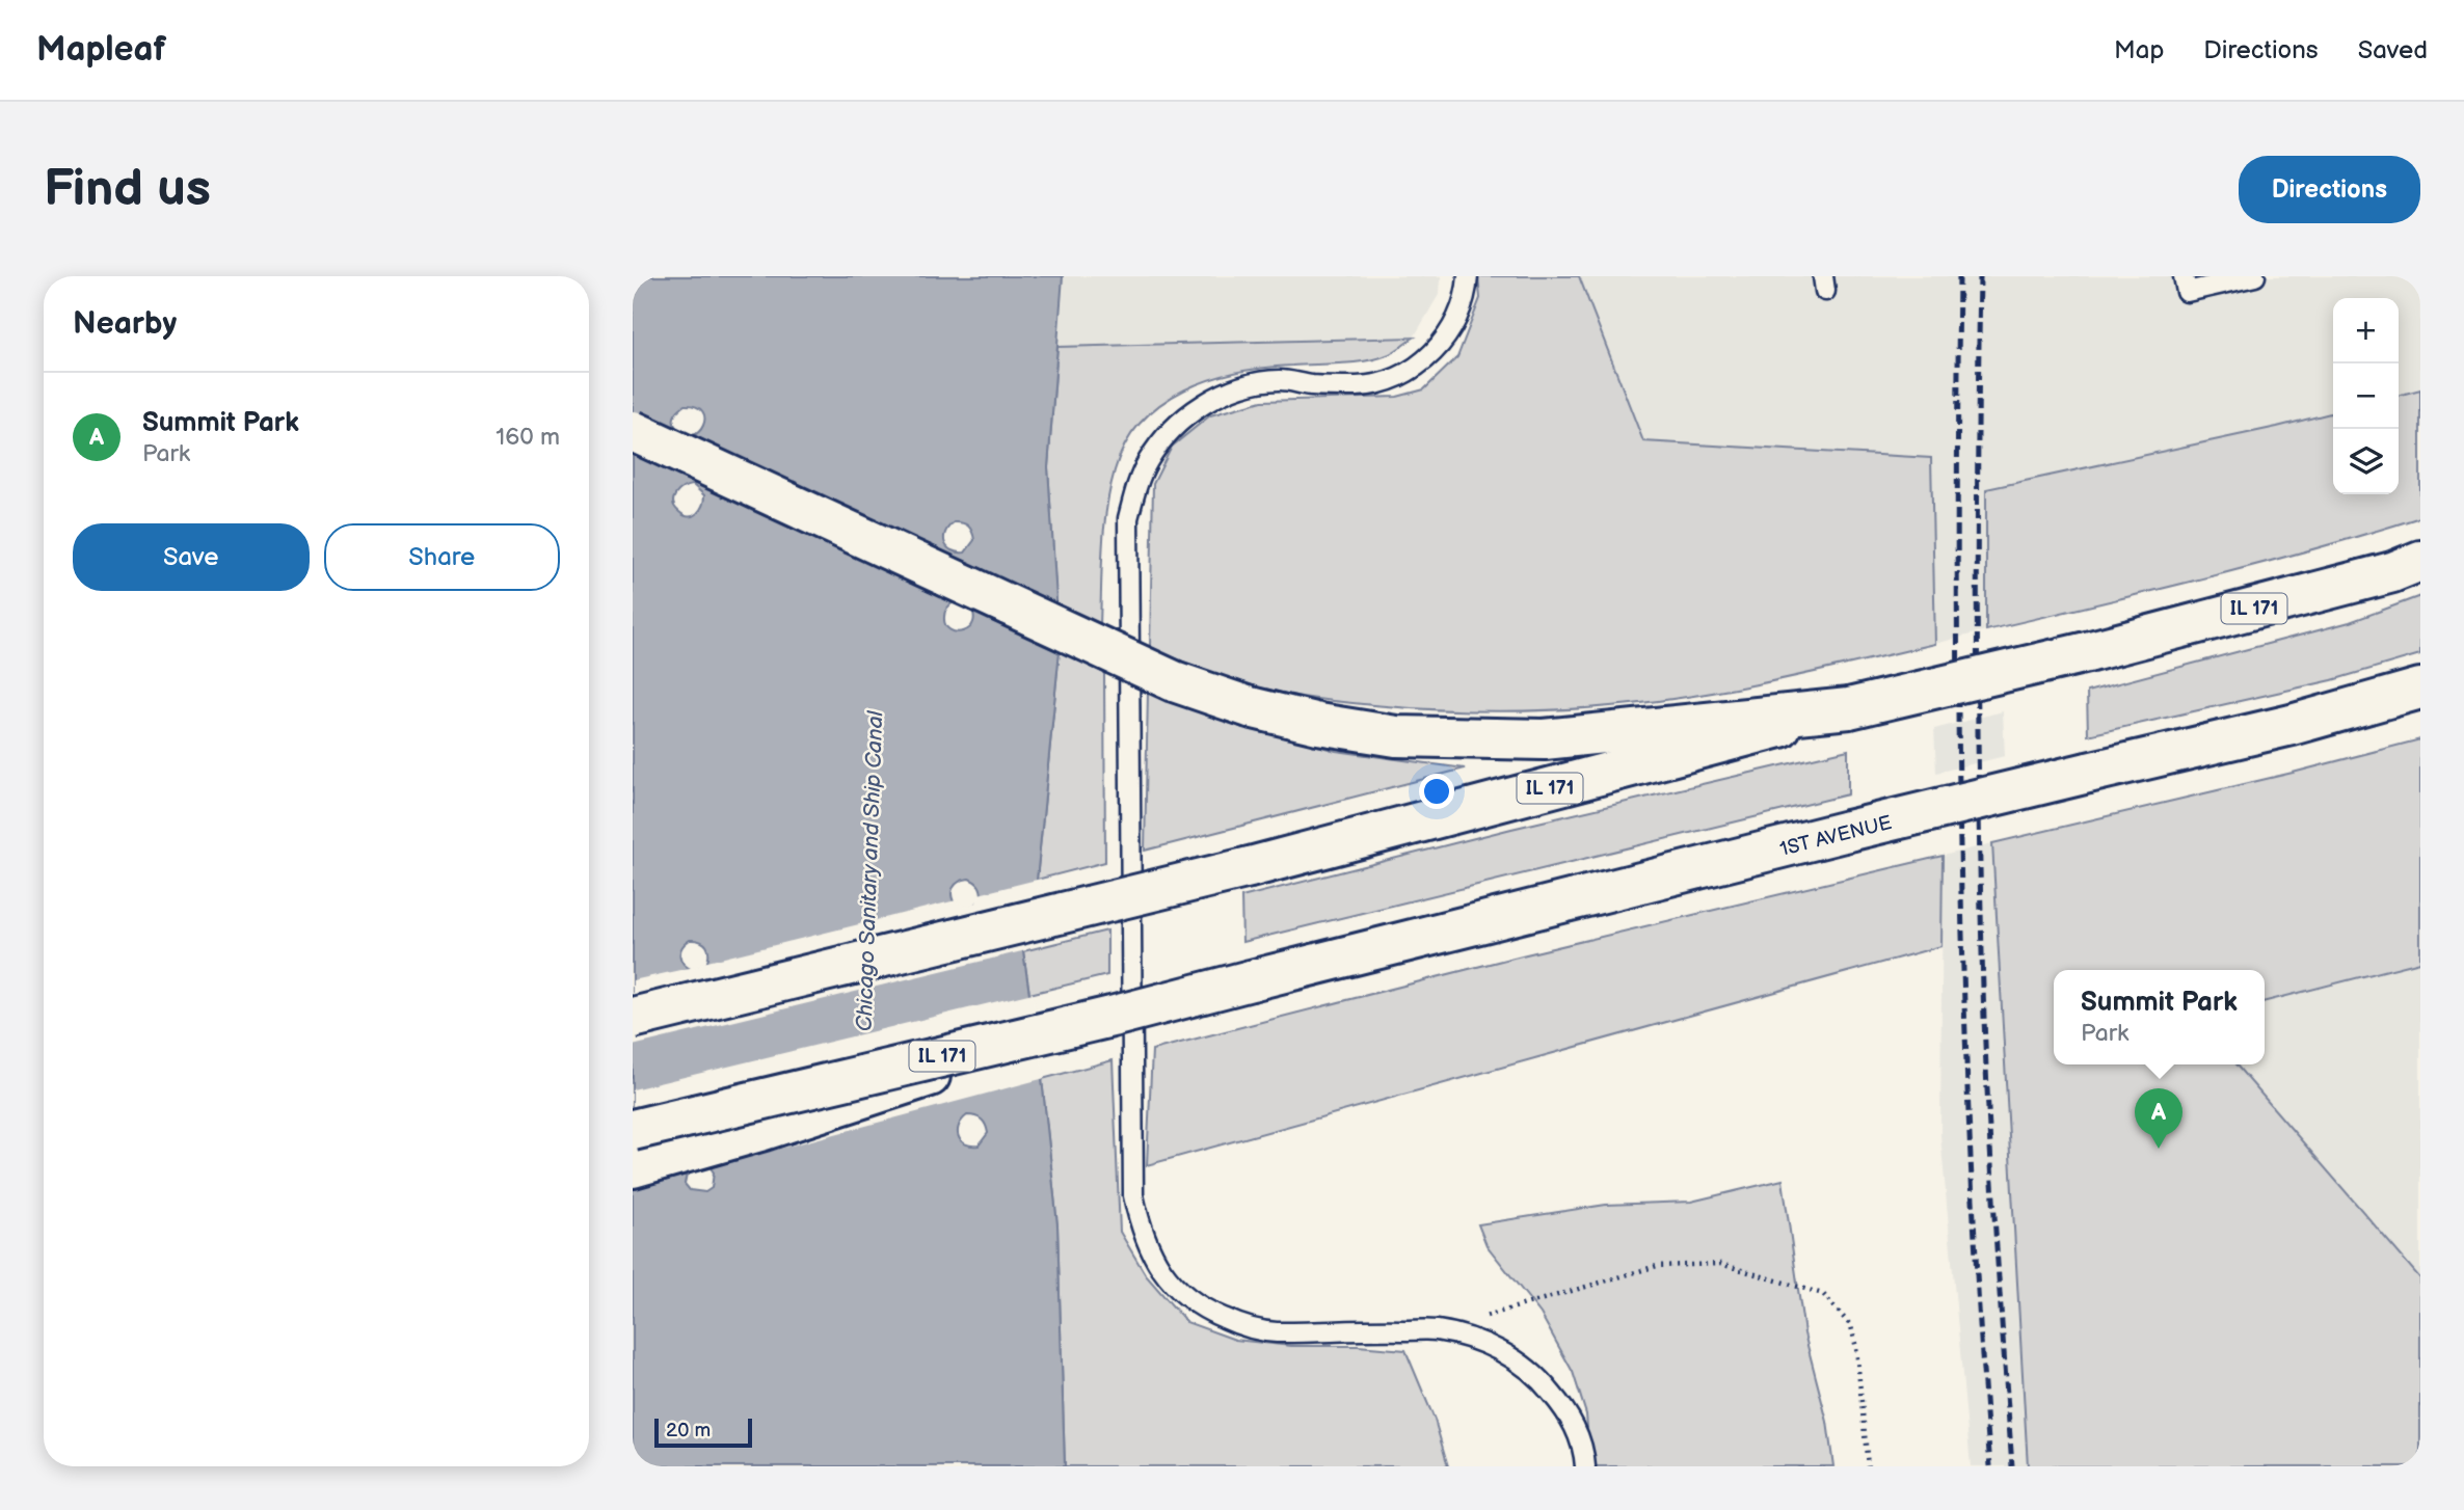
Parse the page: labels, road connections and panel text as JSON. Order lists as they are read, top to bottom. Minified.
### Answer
{"streets":{"main road":["IL 171","1ST AVENUE"]},"crossings":[["IL 171","1ST AVENUE"]],"water":["Chicago Sanitary and Ship Canal"],"scale_bar":"20 m","page":{"header":"Mapleaf","nav":["Map","Directions","Saved"],"buttons":["Directions",["Save","Share"]],"title":"Find us","heading":"Nearby","map_buttons":["+","−"],"list":[{"mark":"A","name":"Summit Park","note":"Park","value":"160 m"}],"popup":["Summit Park","Park"],"pins":"A","scale":"20 m"}}
